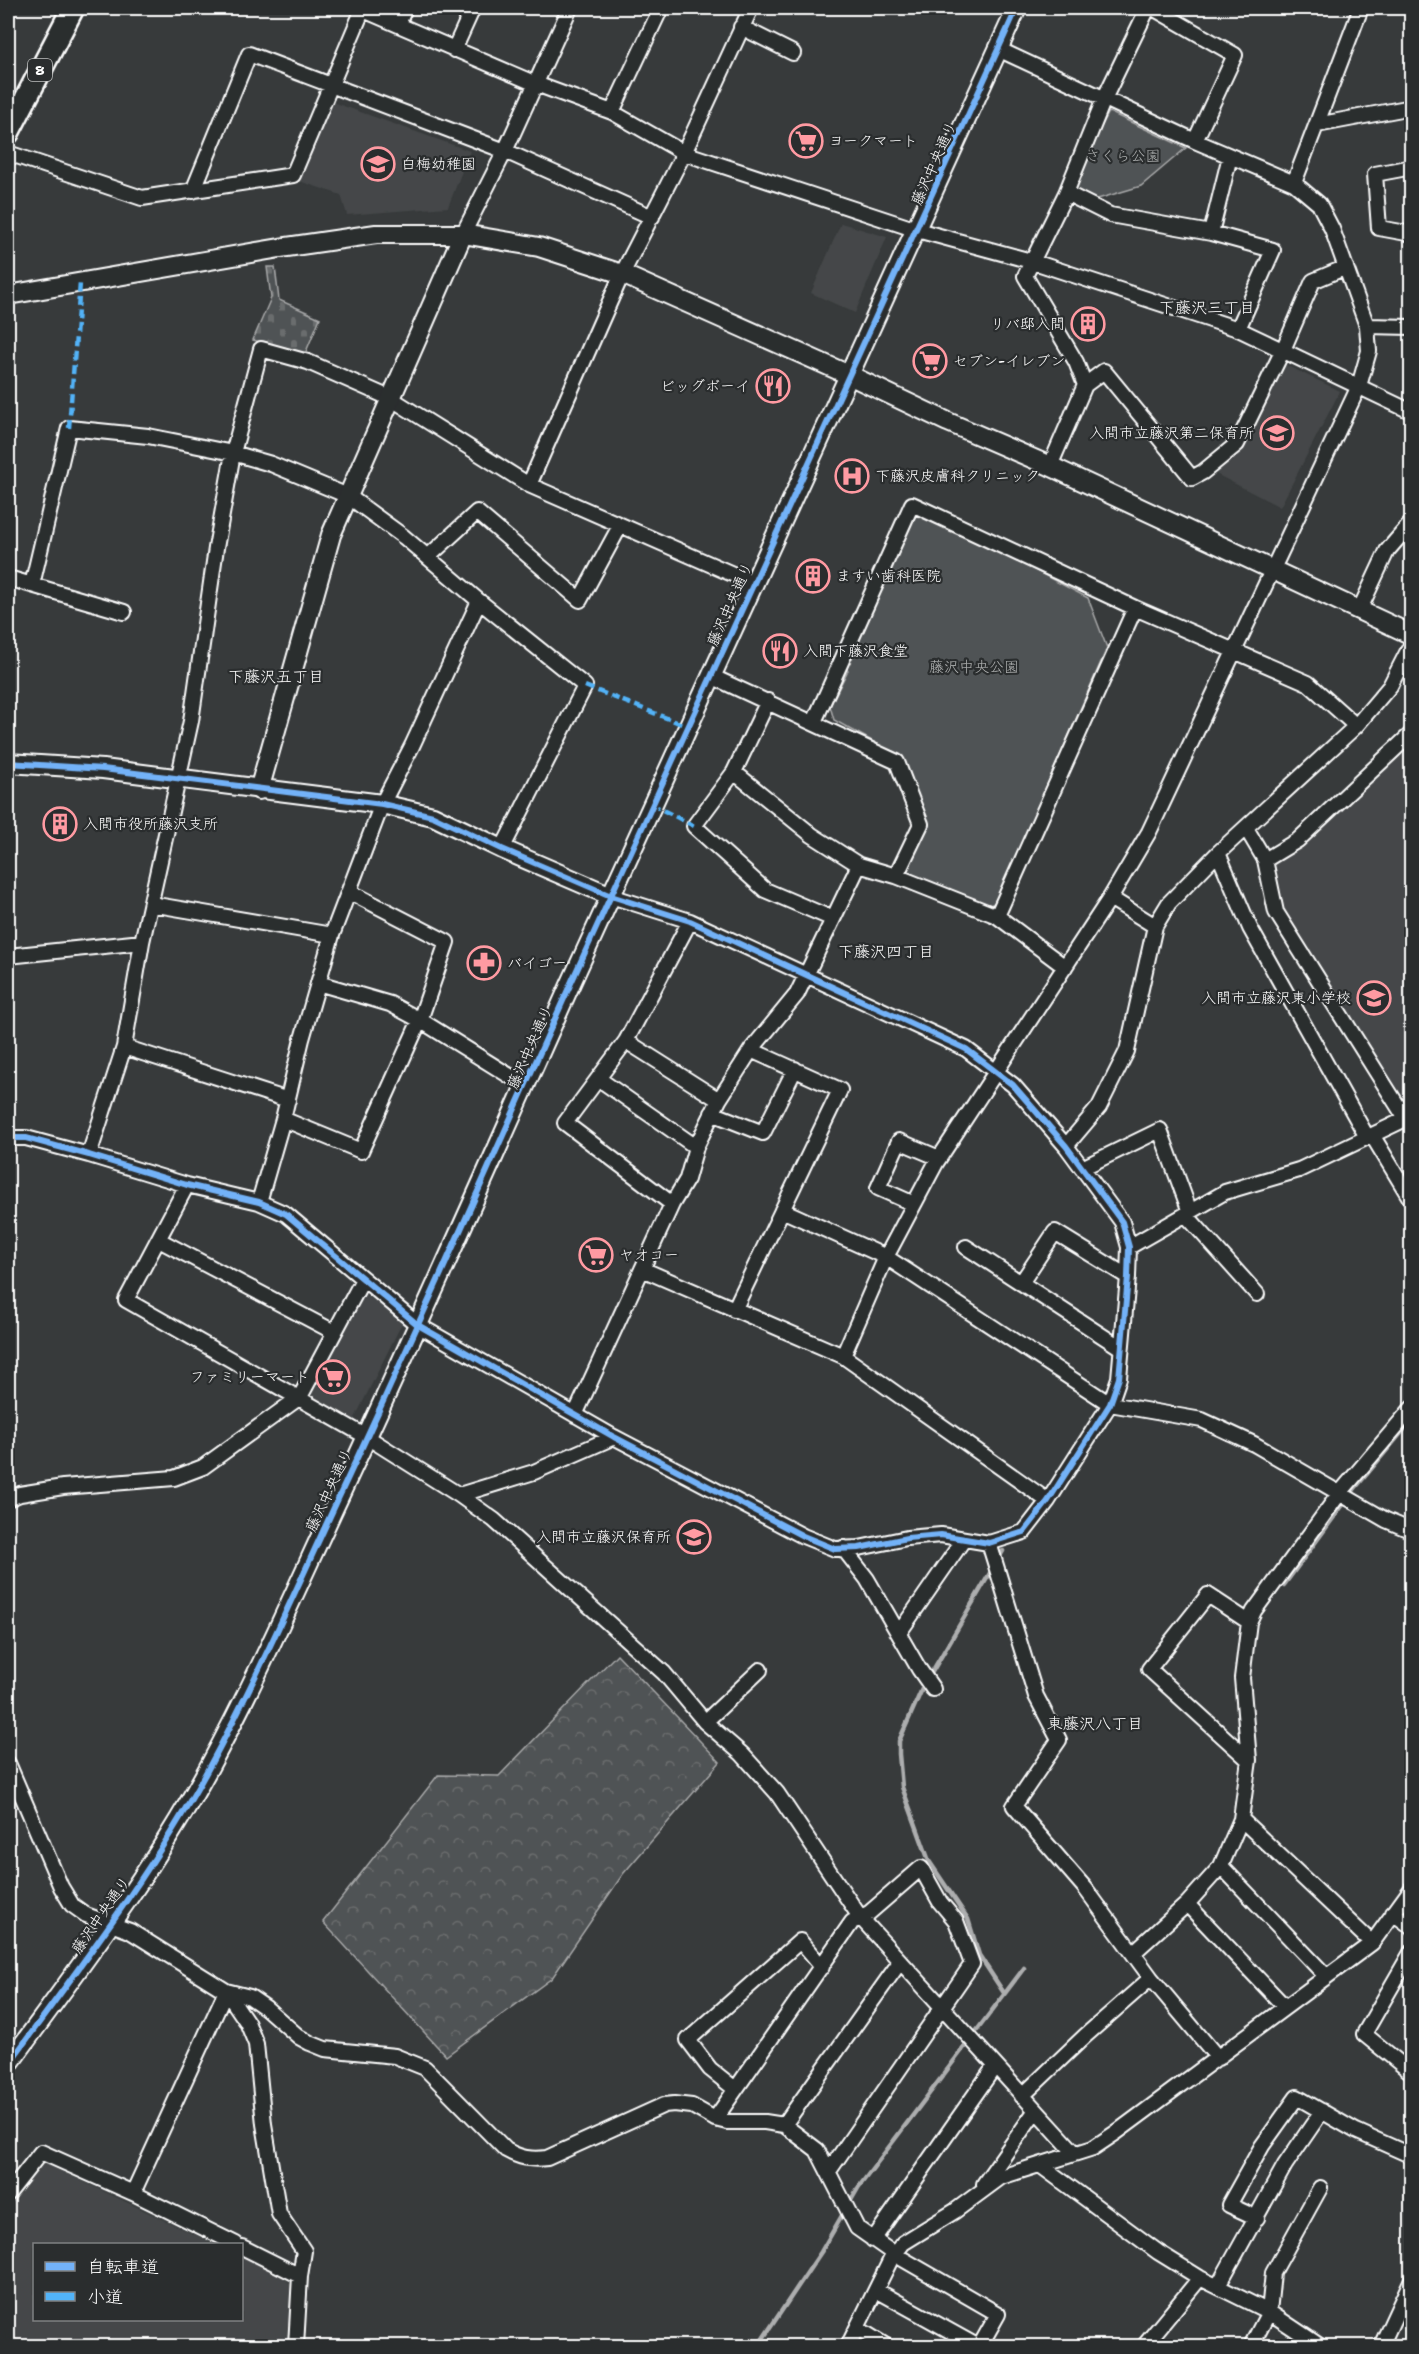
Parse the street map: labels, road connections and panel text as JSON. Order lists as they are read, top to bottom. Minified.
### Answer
{"streets":{"main road":["8"],"street":["藤沢中央通り"]},"districts":["下藤沢三丁目","下藤沢五丁目","下藤沢四丁目","東藤沢八丁目"],"parks":["さくら公園","藤沢中央公園"],"places":{"supermarket":["ヨークマート","セブン-イレブン","ヤオコー","ファミリーマート"],"school or university":["白梅幼稚園","入間市立藤沢第二保育所","入間市立藤沢東小学校","入間市立藤沢保育所"],"building":["リバ邸入間","ますい歯科医院","入間市役所藤沢支所"],"restaurant":["ビッグボーイ","入間下藤沢食堂"],"hospital":["下藤沢皮膚科クリニック"],"pharmacy":["バイゴー"]},"legend":["自転車道","小道"]}
